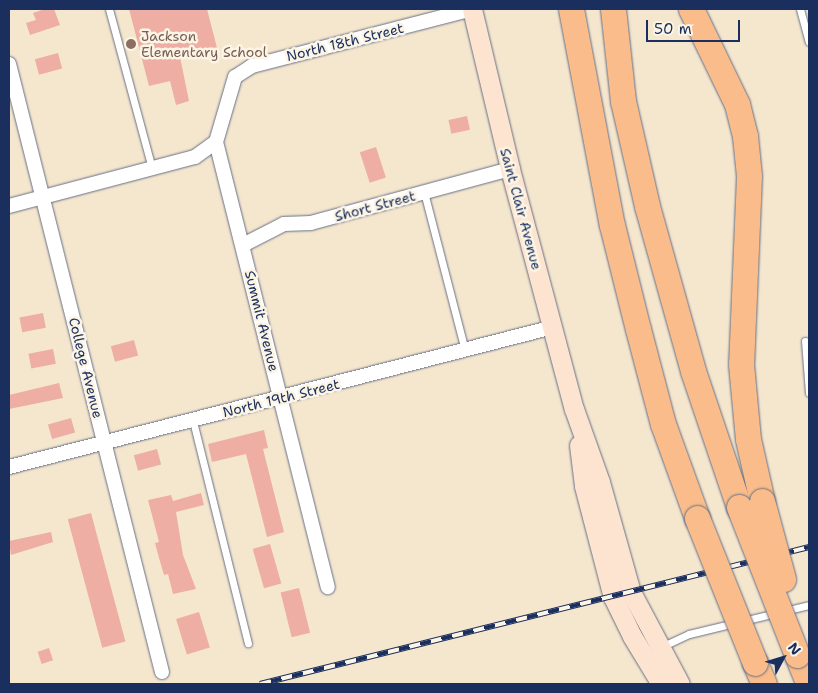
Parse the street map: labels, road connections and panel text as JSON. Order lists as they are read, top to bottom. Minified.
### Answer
{"streets":{"main road":["Saint Clair Avenue"],"street":["North 18th Street","Short Street","Summit Avenue","College Avenue","North 19th Street"]},"crossings":[["North 18th Street","Saint Clair Avenue"],["North 18th Street","Summit Avenue"],["Short Street","Saint Clair Avenue"],["Short Street","Summit Avenue"],["Saint Clair Avenue","North 19th Street"],["Summit Avenue","North 19th Street"],["College Avenue","North 19th Street"]],"places":["Jackson Elementary School"],"scale_bar":"50 m","north":"top right"}
